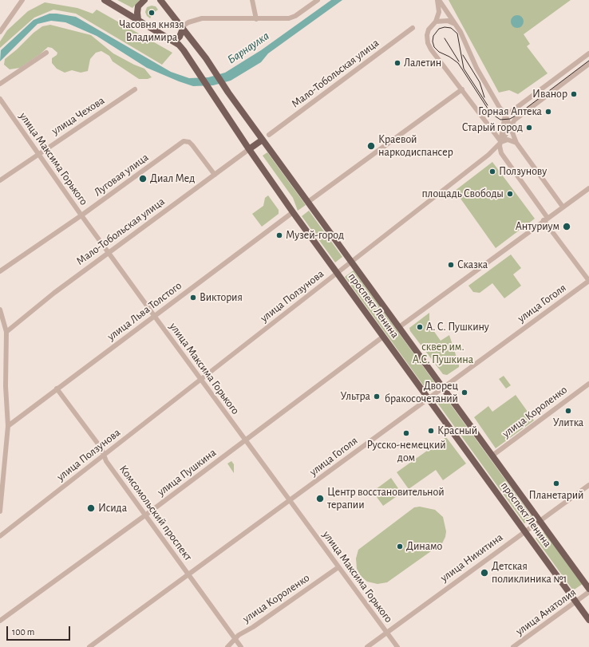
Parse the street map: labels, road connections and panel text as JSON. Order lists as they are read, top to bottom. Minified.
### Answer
{"streets":{"main road":["проспект Ленина"],"street":["Мало-Тобольская улица","улица Чехова","улица Максима Горького","Луговая улица","улица Ползунова","улица Гоголя","улица Льва Толстого","улица Короленко","улица Пушкина","Комсомольский проспект","улица Никитина","улица Анатолия"]},"crossings":[["Мало-Тобольская улица","улица Максима Горького"],["Мало-Тобольская улица","Луговая улица"],["Мало-Тобольская улица","проспект Ленина"],["улица Чехова","улица Максима Горького"],["улица Максима Горького","Луговая улица"],["улица Максима Горького","улица Ползунова"],["улица Максима Горького","улица Гоголя"],["улица Максима Горького","улица Льва Толстого"],["улица Максима Горького","улица Короленко"],["улица Максима Горького","улица Пушкина"],["улица Максима Горького","улица Никитина"],["улица Ползунова","проспект Ленина"],["улица Ползунова","Комсомольский проспект"],["улица Гоголя","проспект Ленина"],["улица Гоголя","Комсомольский проспект"],["проспект Ленина","улица Льва Толстого"],["проспект Ленина","улица Короленко"],["проспект Ленина","улица Пушкина"],["проспект Ленина","улица Никитина"],["проспект Ленина","улица Анатолия"],["улица Льва Толстого","Комсомольский проспект"],["улица Короленко","Комсомольский проспект"],["улица Пушкина","Комсомольский проспект"]],"water":["Барнаулка"],"parks":["сквер им. А.С. Пушкина"],"places":["Часовня князя Владимира","Лалетин","Иванор","Горная Аптека","Старый город","Краевой наркодиспансер","Ползунову","Диал Мед","площадь Свободы","Антуриум","Музей-город","Сказка","Виктория","А. С. Пушкину","Дворец бракосочетаний","Ультра","Улитка","Красный","Русско-немецкий дом","Планетарий","Центр восстановительной терапии","Исида","Динамо","Детская поликлиника №1"],"scale_bar":"100 m"}
